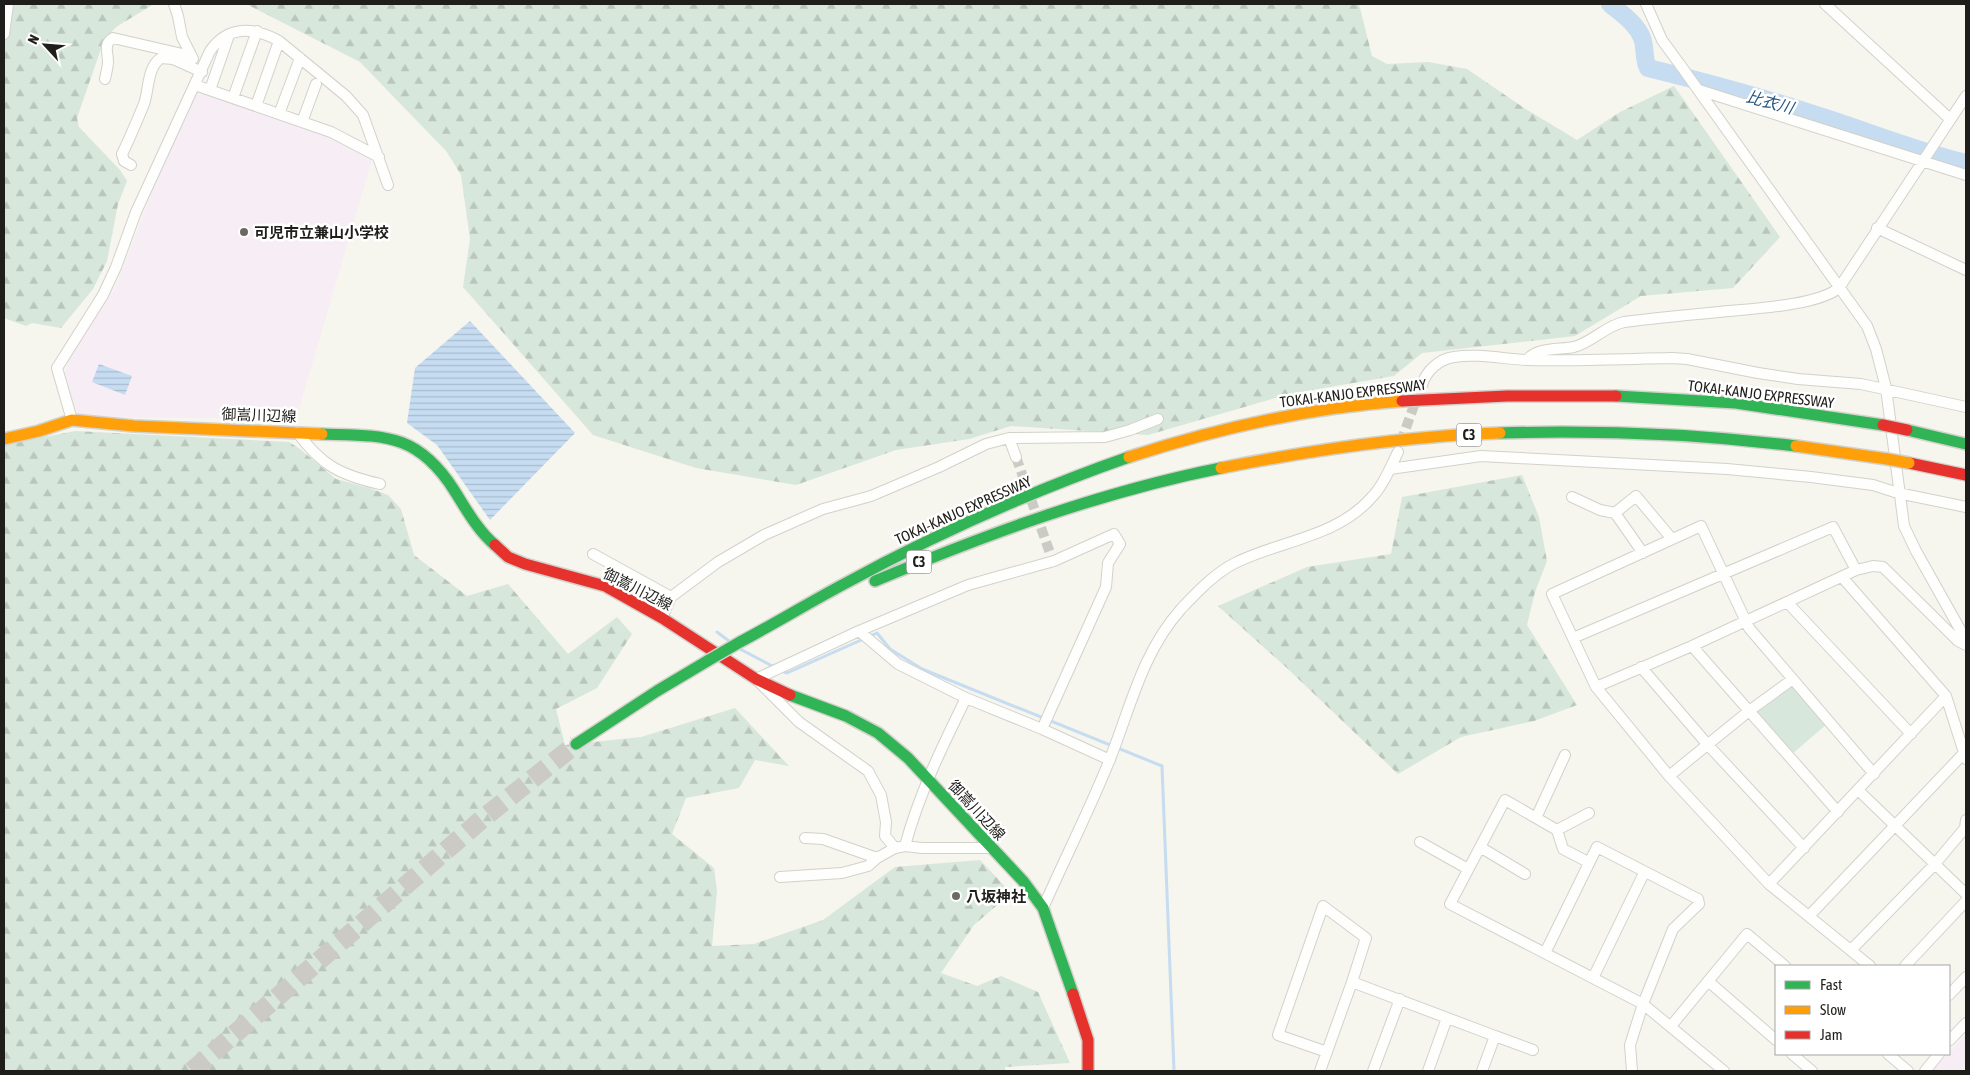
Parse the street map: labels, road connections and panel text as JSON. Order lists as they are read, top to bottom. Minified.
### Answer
{"streets":{"main road":["TOKAI-KANJO EXPRESSWAY","御嵩川辺線","C3"]},"water":["比衣川"],"places":["可児市立兼山小学校","八坂神社"],"legend":["Fast","Slow","Jam"],"north":"top left"}
